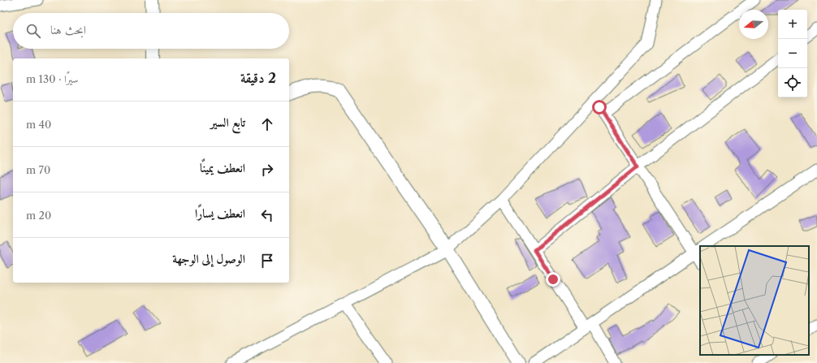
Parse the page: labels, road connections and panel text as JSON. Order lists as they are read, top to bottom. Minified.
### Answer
{"north":"left","page":{"map_buttons":["+","−"],"search":"ابحث هنا","heading":["2 دقيقة","سيرًا · 130 m"],"list":[["تابع السير","40 m"],["انعطف يمينًا","70 m"],["انعطف يسارًا","20 m"],"الوصول إلى الوجهة"]}}
